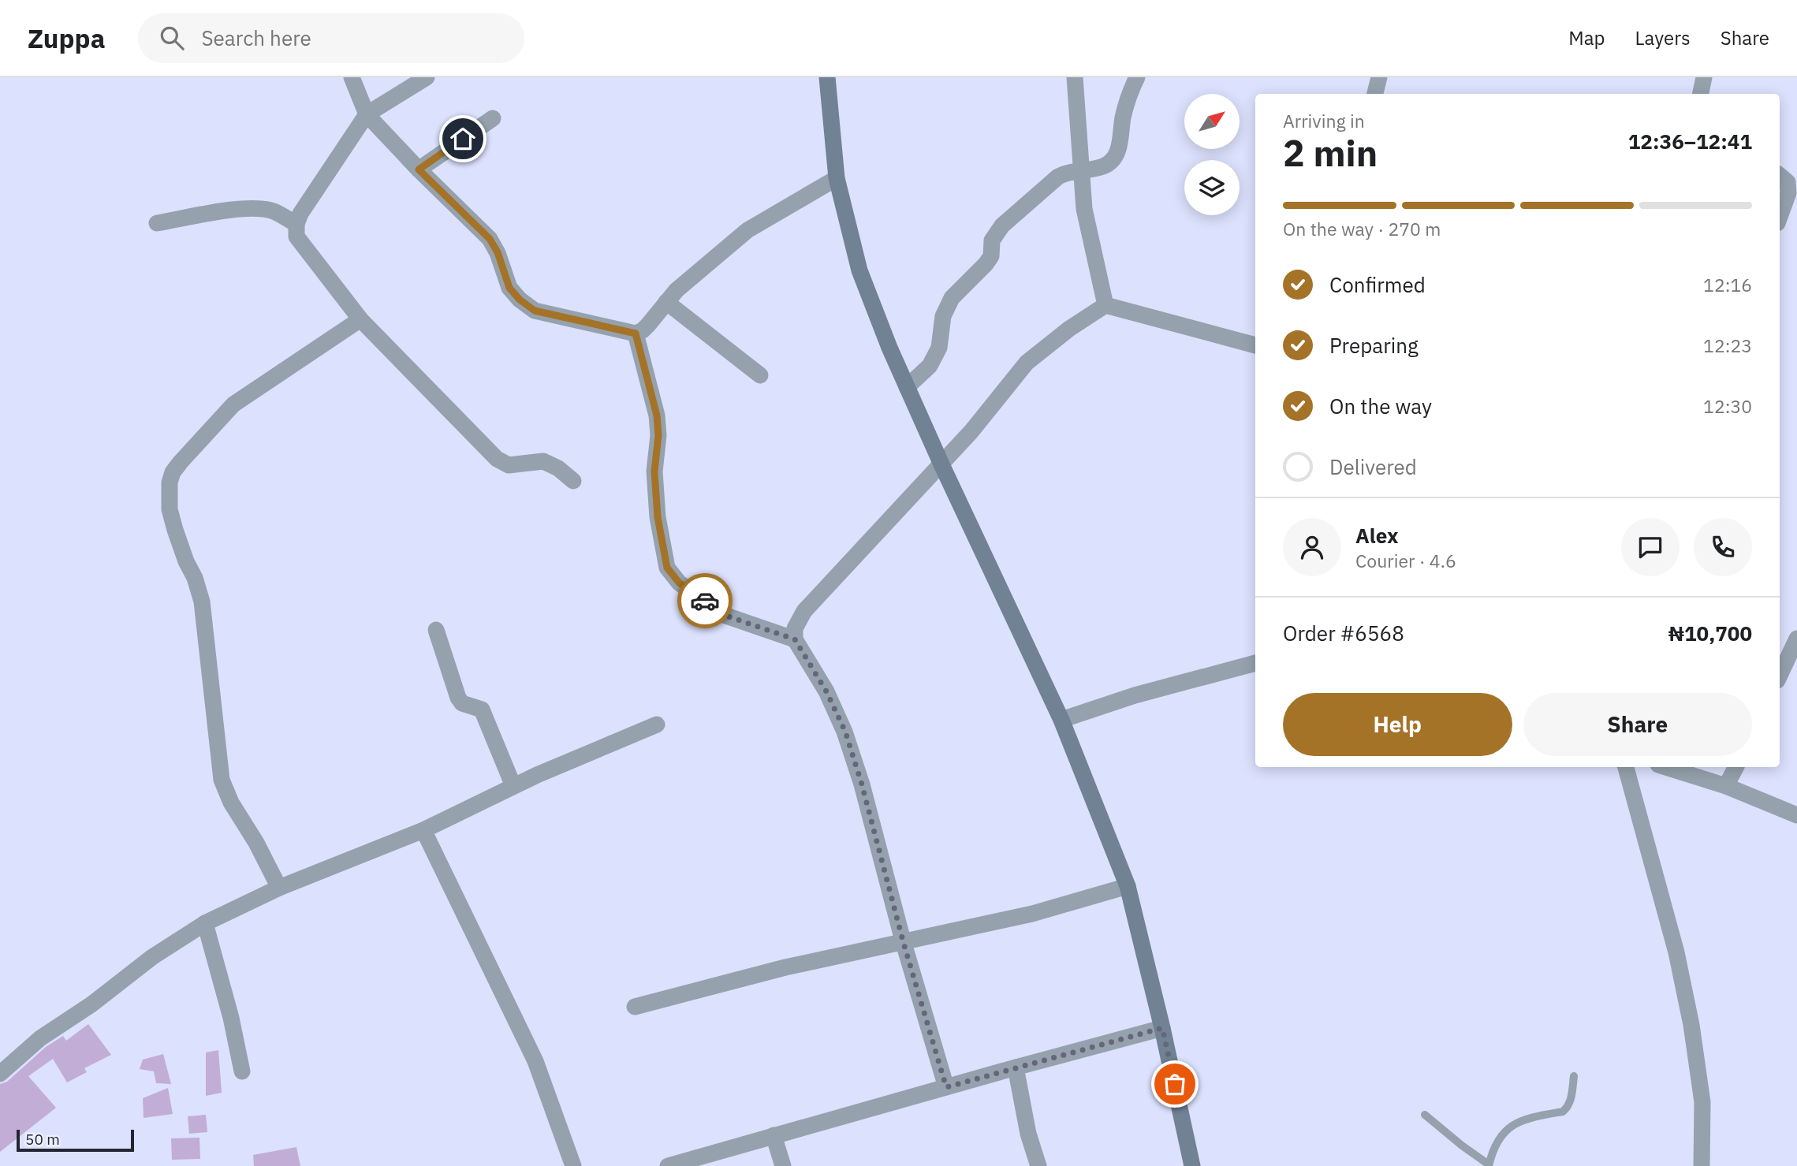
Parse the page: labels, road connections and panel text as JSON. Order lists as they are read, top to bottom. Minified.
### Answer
{"scale_bar":"50 m","north":"top right","page":{"header":"Zuppa","search":"Search here","nav":["Map","Layers","Share"],"heading":["2 min","Arriving in","12:36–12:41"],"panel":["Alex","Courier · 4.6","Order #6568","₦10,700"],"bar":"On the way · 270 m","list":[["Confirmed","12:16"],["Preparing","12:23"],["On the way","12:30"],"Delivered"],"buttons":["Help","Share"],"scale":"50 m"}}
